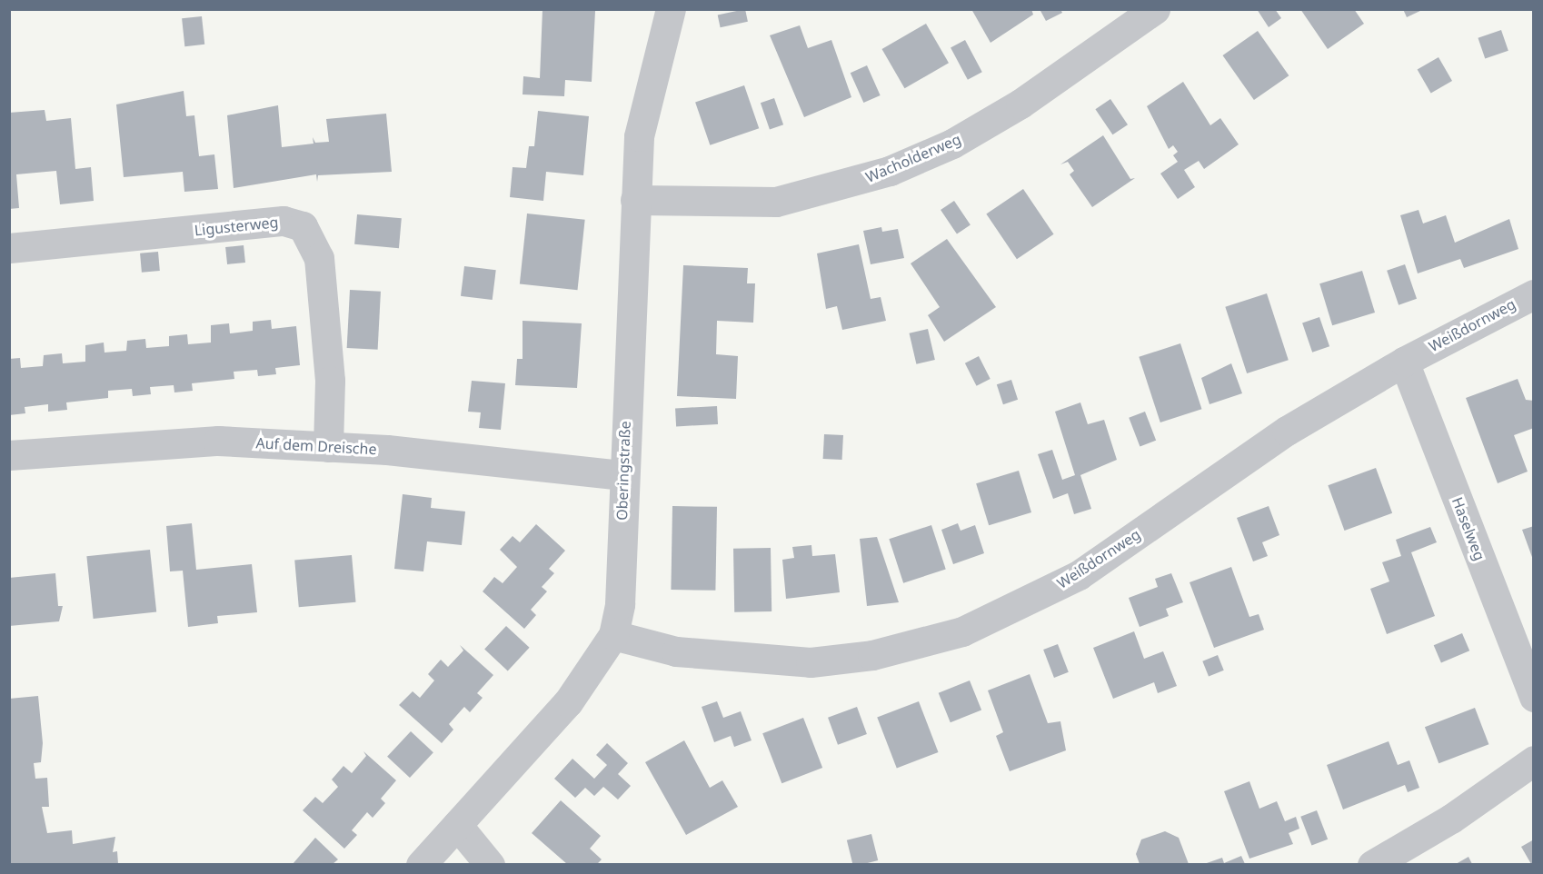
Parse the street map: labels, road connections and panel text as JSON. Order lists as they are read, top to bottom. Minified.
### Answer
{"streets":{"street":["Wacholderweg","Ligusterweg","Weißdornweg","Auf dem Dreische","Oberingstraße","Haselweg"]},"crossings":[["Wacholderweg","Oberingstraße"],["Ligusterweg","Auf dem Dreische"],["Weißdornweg","Oberingstraße"],["Weißdornweg","Haselweg"],["Auf dem Dreische","Oberingstraße"]]}
